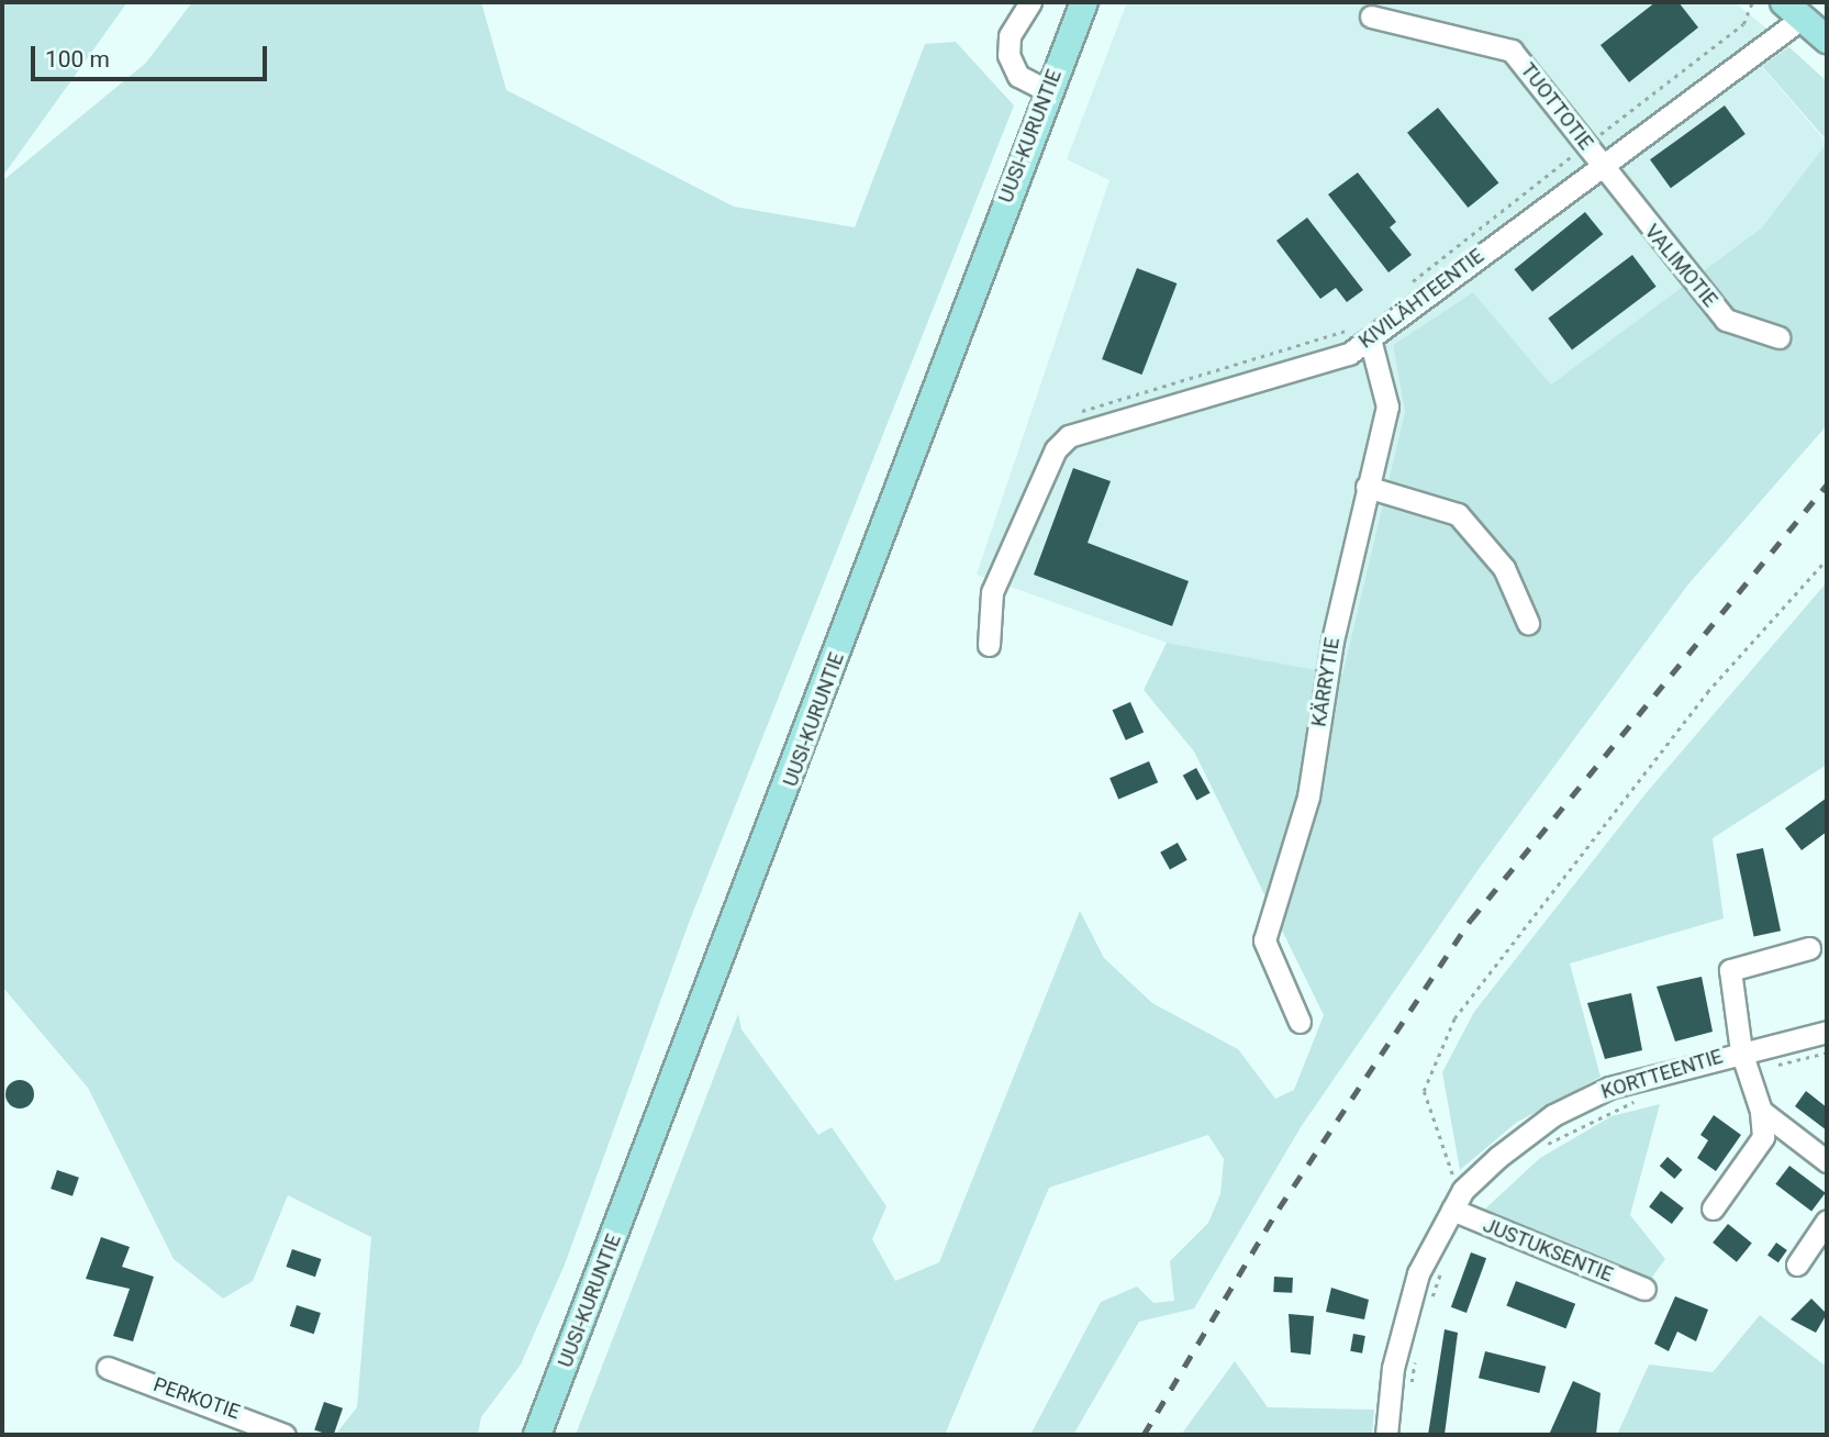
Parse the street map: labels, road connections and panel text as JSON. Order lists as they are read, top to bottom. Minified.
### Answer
{"streets":{"main road":["UUSI-KURUNTIE"],"street":["TUOTTOTIE","VALIMOTIE","KIVILÄHTEENTIE","KÄRRYTIE","KORTTEENTIE","JUSTUKSENTIE","PERKOTIE"]},"crossings":[["TUOTTOTIE","VALIMOTIE"],["TUOTTOTIE","KIVILÄHTEENTIE"],["VALIMOTIE","KIVILÄHTEENTIE"],["KIVILÄHTEENTIE","KÄRRYTIE"],["KORTTEENTIE","JUSTUKSENTIE"]],"scale_bar":"100 m"}
